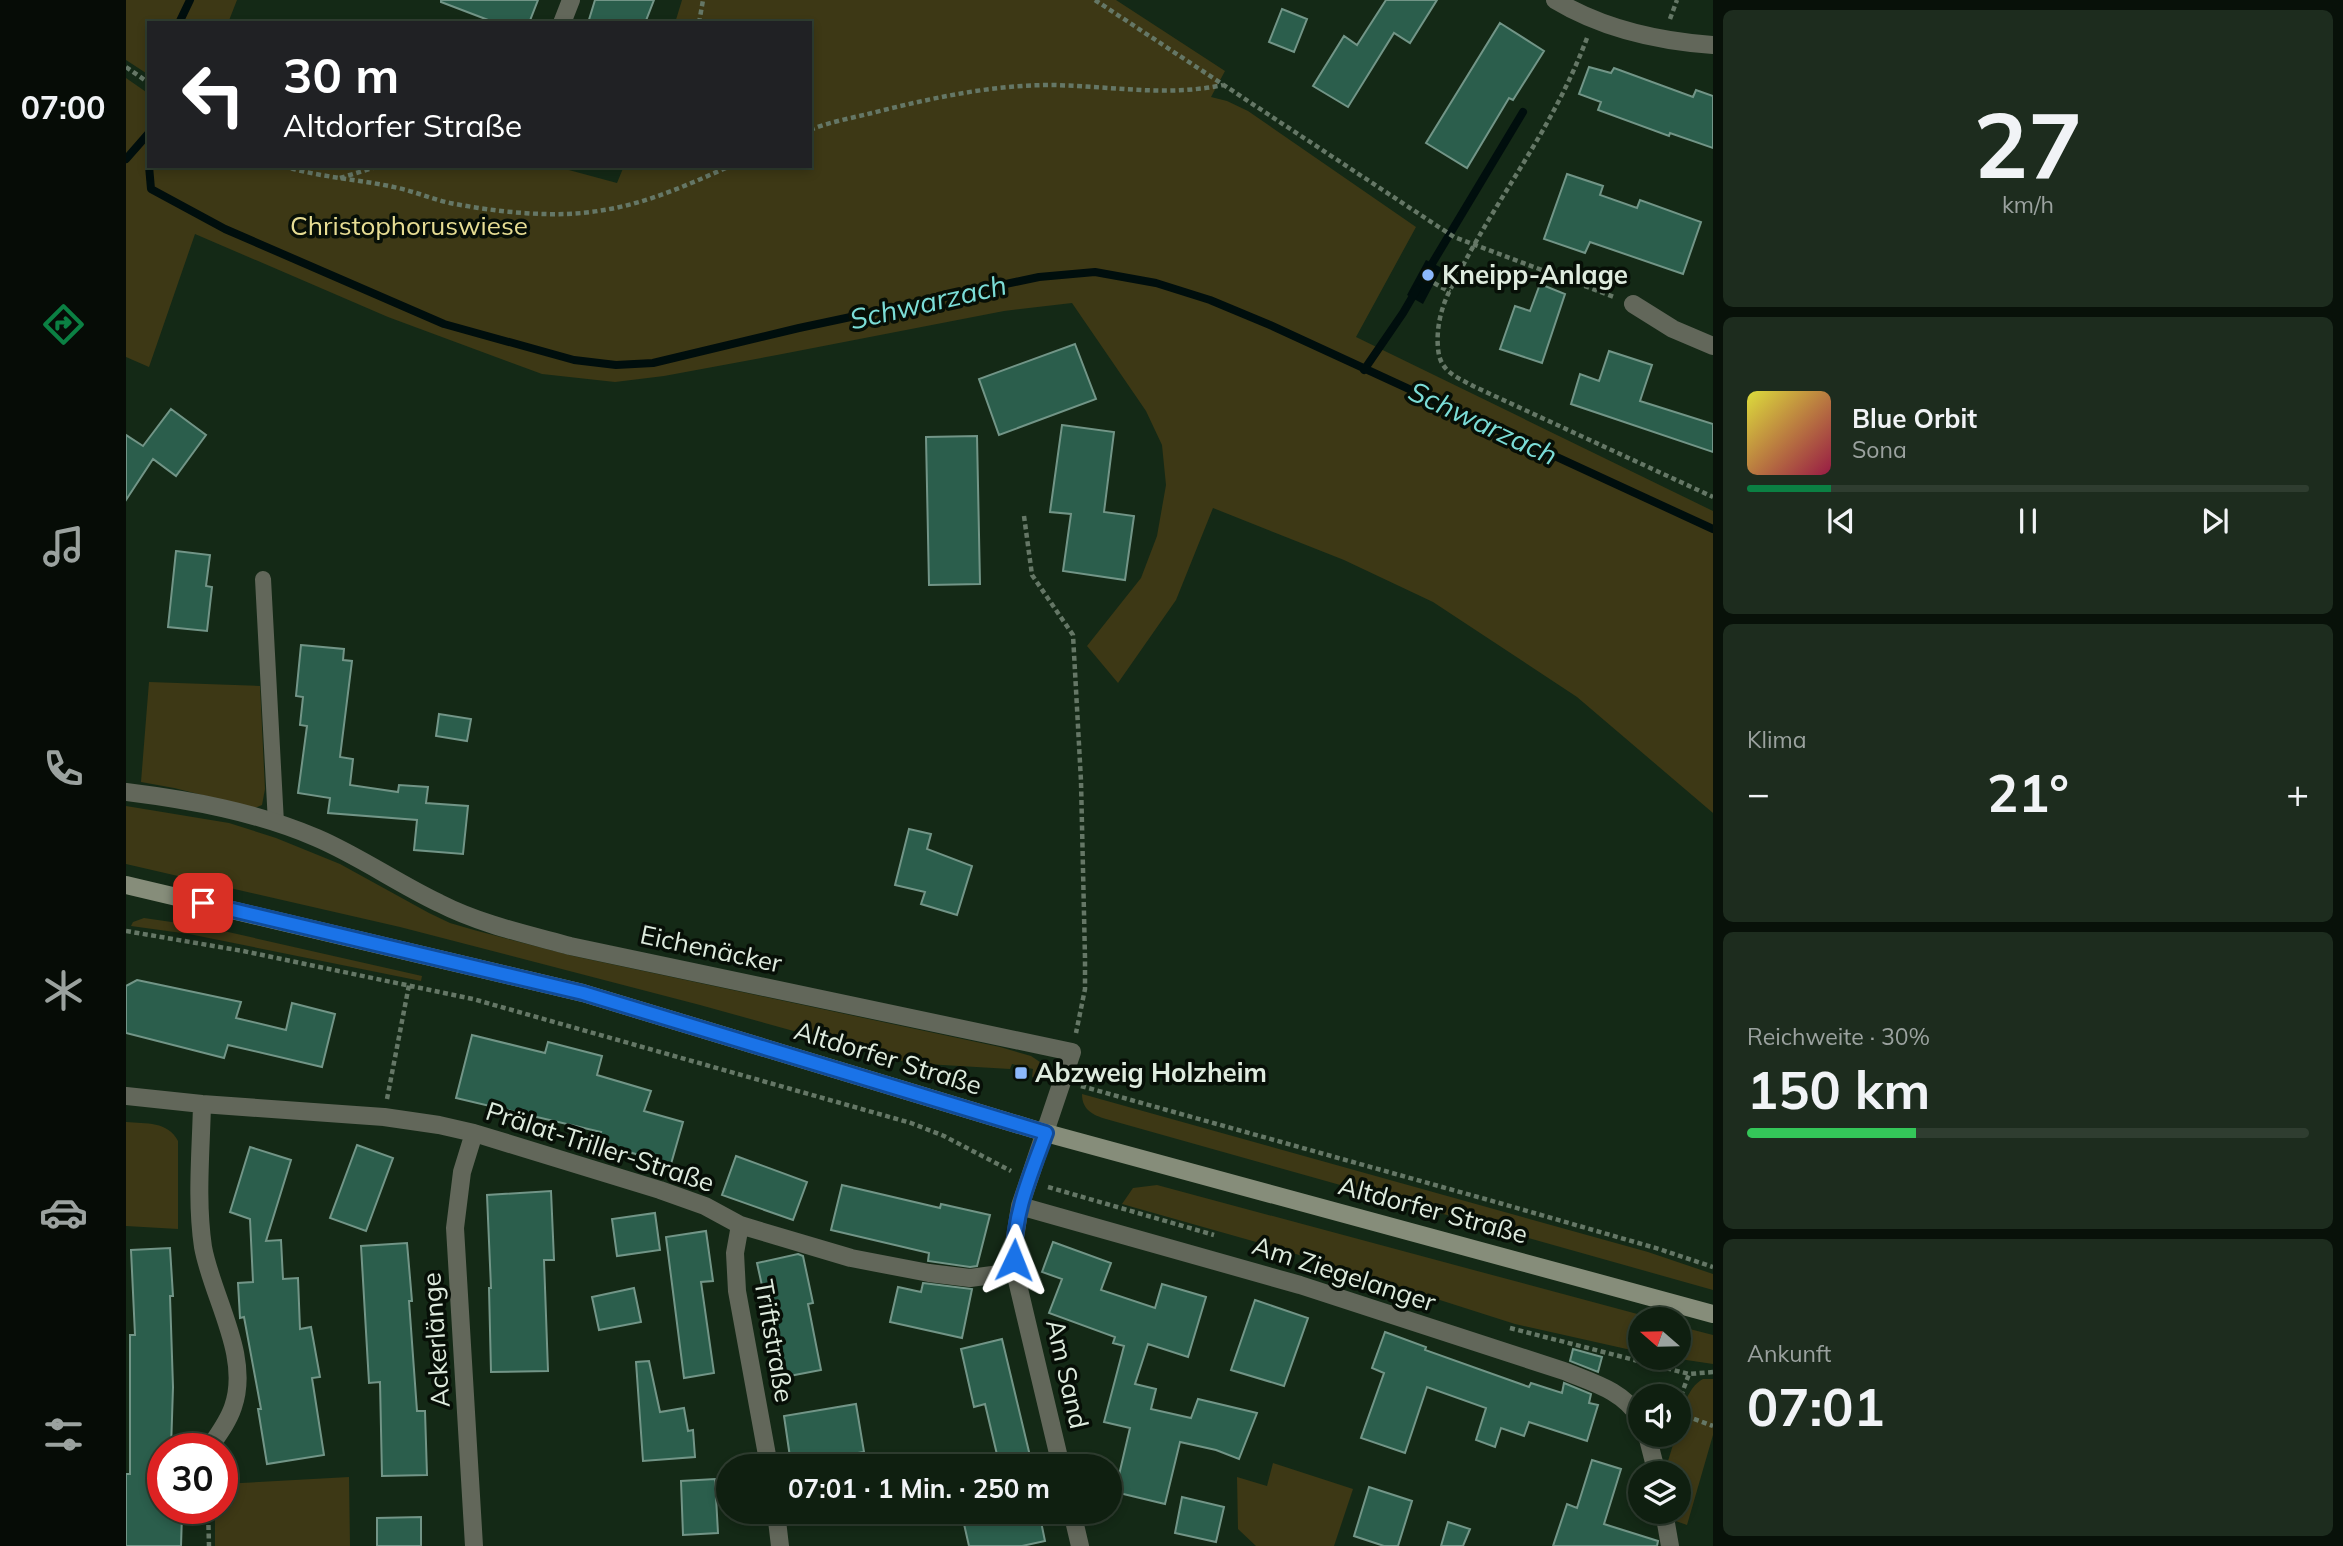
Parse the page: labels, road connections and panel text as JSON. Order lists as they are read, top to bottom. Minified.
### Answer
{"streets":{"main road":["Altdorfer Straße"],"street":["Eichenäcker","Prälat-Triller-Straße","Am Ziegelanger","Ackerlänge","Triftstraße","Am Sand"]},"crossings":[["Altdorfer Straße","Am Sand"],["Prälat-Triller-Straße","Ackerlänge"],["Prälat-Triller-Straße","Triftstraße"],["Prälat-Triller-Straße","Am Sand"],["Am Ziegelanger","Am Sand"]],"water":["Schwarzach"],"parks":["Christophoruswiese"],"places":{"other":["Kneipp-Anlage"],"transit":["Abzweig Holzheim"]},"north":"left","page":{"tabs":"07:00","tile":[["27","km/h"],"Klima",["Reichweite · 30%","150 km"],["Ankunft","07:01"]],"turn":["30 m","Altdorfer Straße"],"song":["Blue Orbit","Sona"],"heat":["−","21°","+"],"limit":"30","trip":"07:01 · 1 Min. · 250 m"}}
